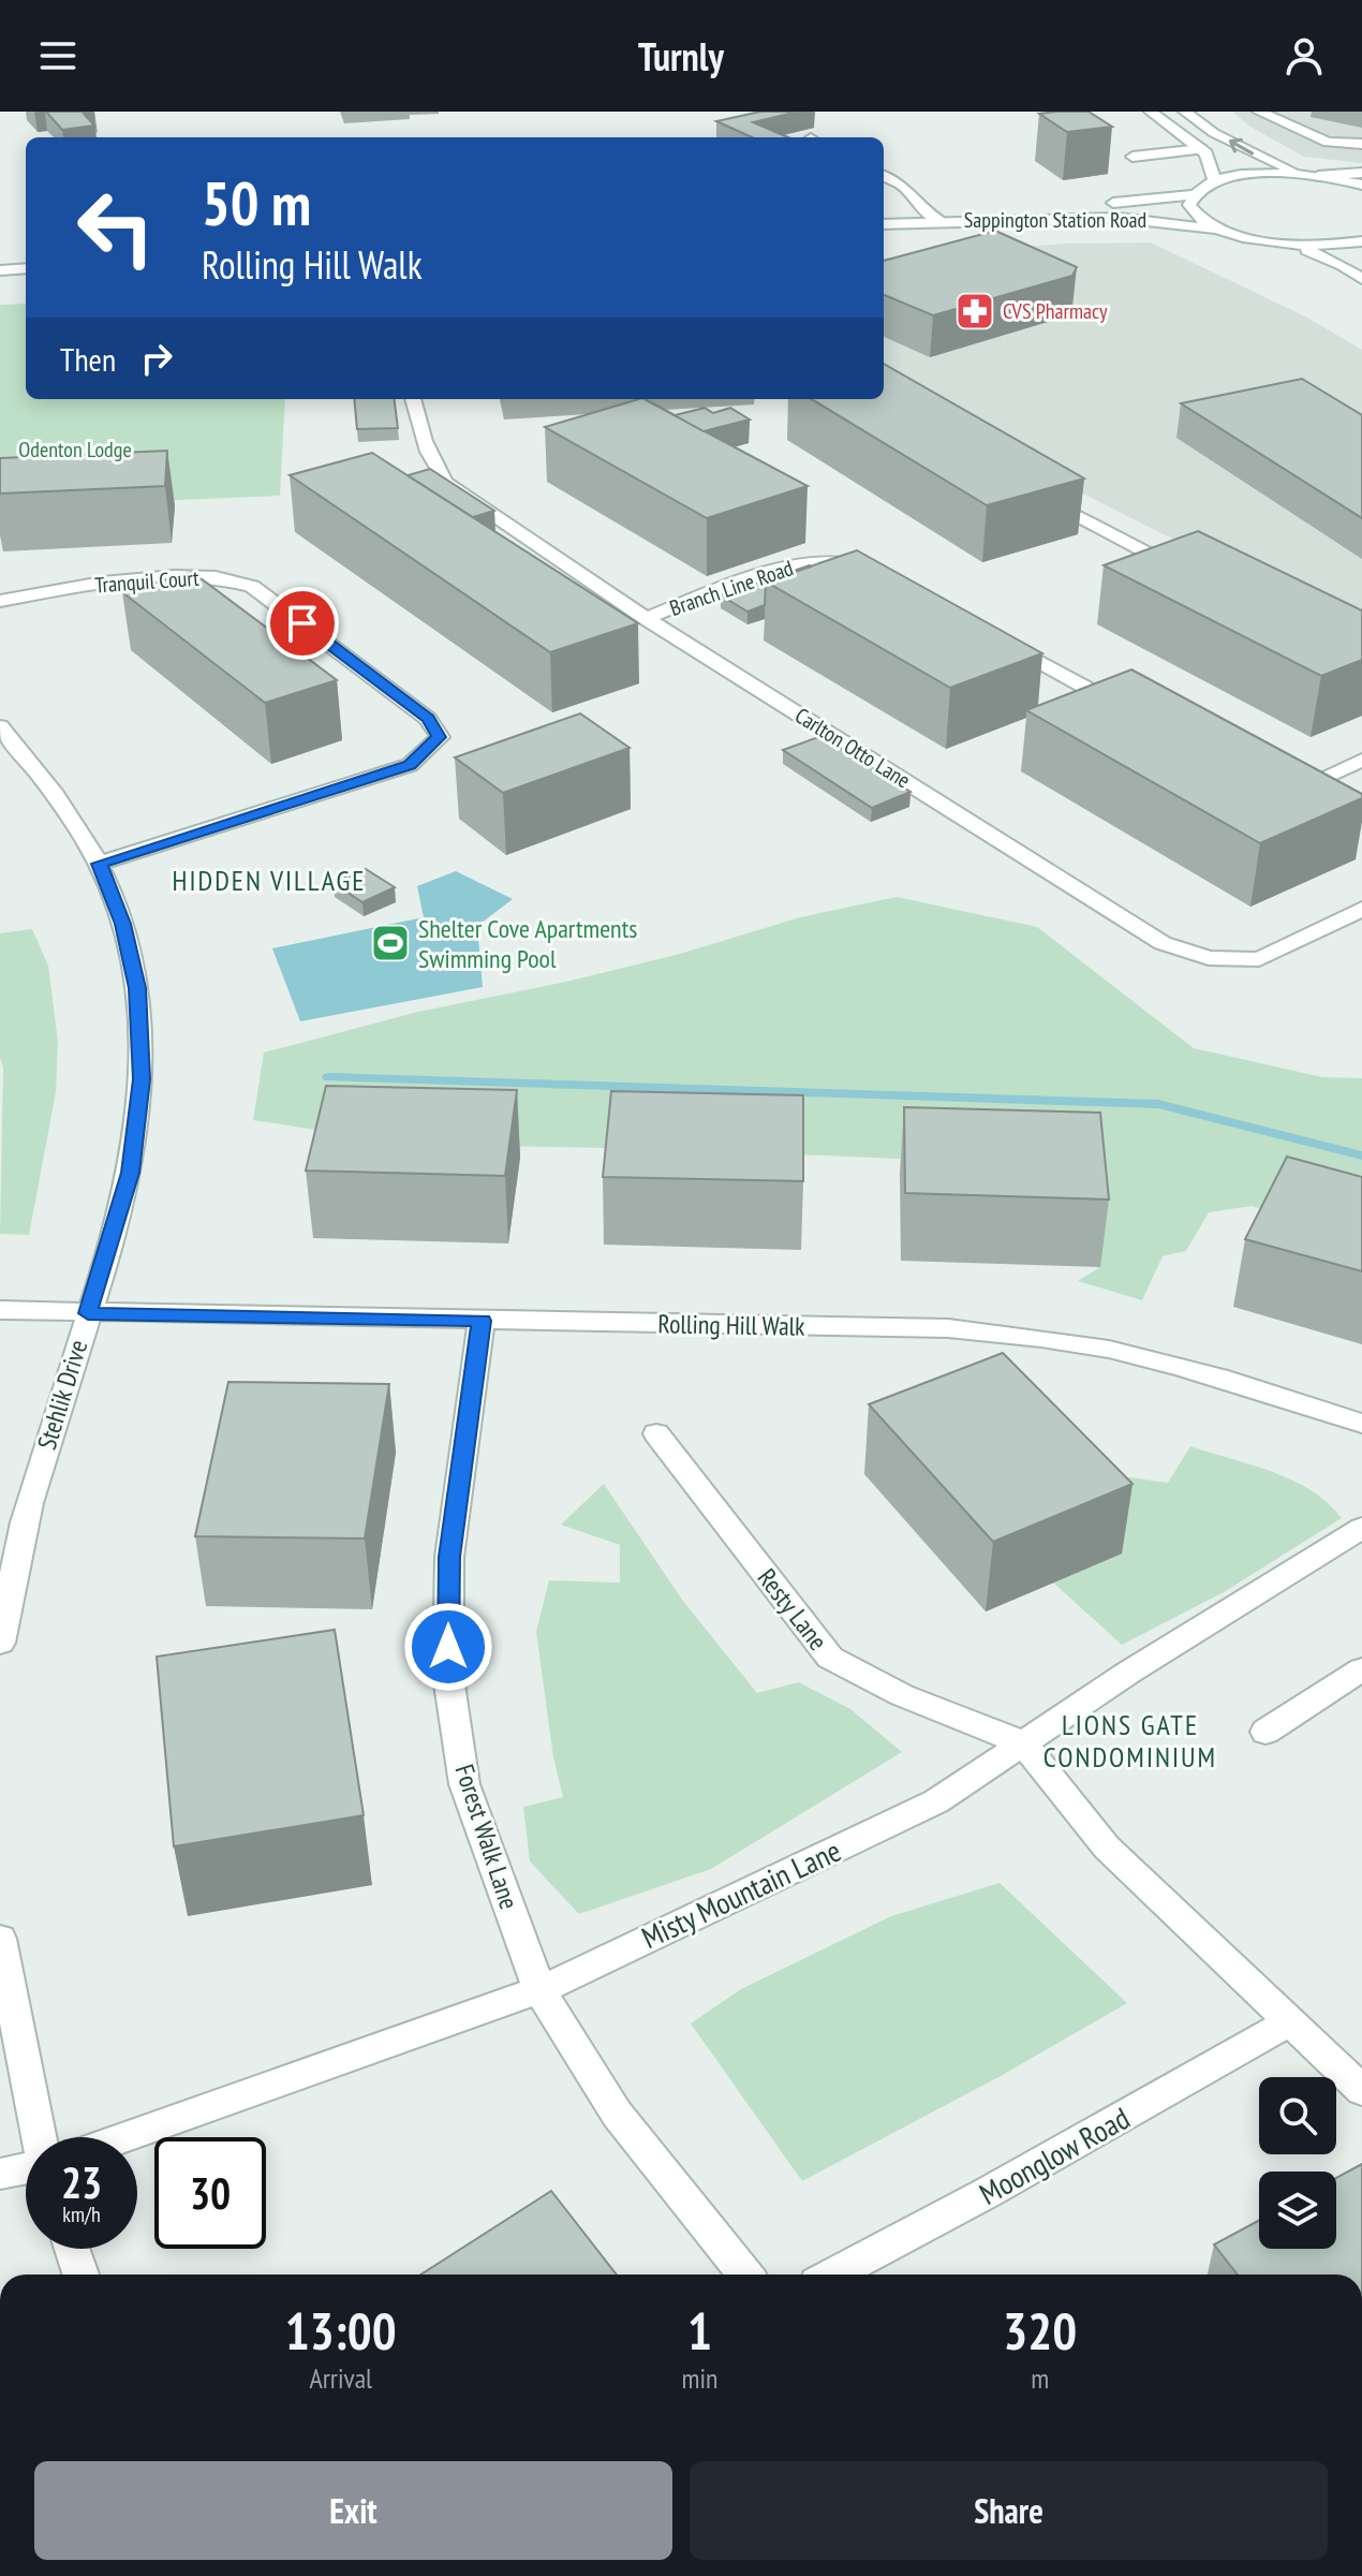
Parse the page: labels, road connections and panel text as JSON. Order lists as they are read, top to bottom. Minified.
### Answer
{"streets":{"street":["Sappington Station Road","Tranquil Court","Branch Line Road","Carlton Otto Lane","Rolling Hill Walk","Stehlik Drive","Resty Lane","Forest Walk Lane","Misty Mountain Lane","Moonglow Road"]},"crossings":[["Tranquil Court","Stehlik Drive"],["Branch Line Road","Carlton Otto Lane"],["Rolling Hill Walk","Stehlik Drive"],["Rolling Hill Walk","Forest Walk Lane"],["Resty Lane","Misty Mountain Lane"],["Forest Walk Lane","Misty Mountain Lane"]],"districts":["HIDDEN VILLAGE","LIONS GATE CONDOMINIUM"],"parks":["Odenton Lodge"],"places":{"pharmacy":["CVS Pharmacy"],"sports":["Shelter Cove Apartments Swimming Pool"]},"page":{"header":"Turnly","turn":["50 m","Rolling Hill Walk"],"then":"Then","speed":"23 km/h","limit":"30","eta":["13:00","Arrival","1","min","320","m"],"buttons":["Exit","Share"]}}
